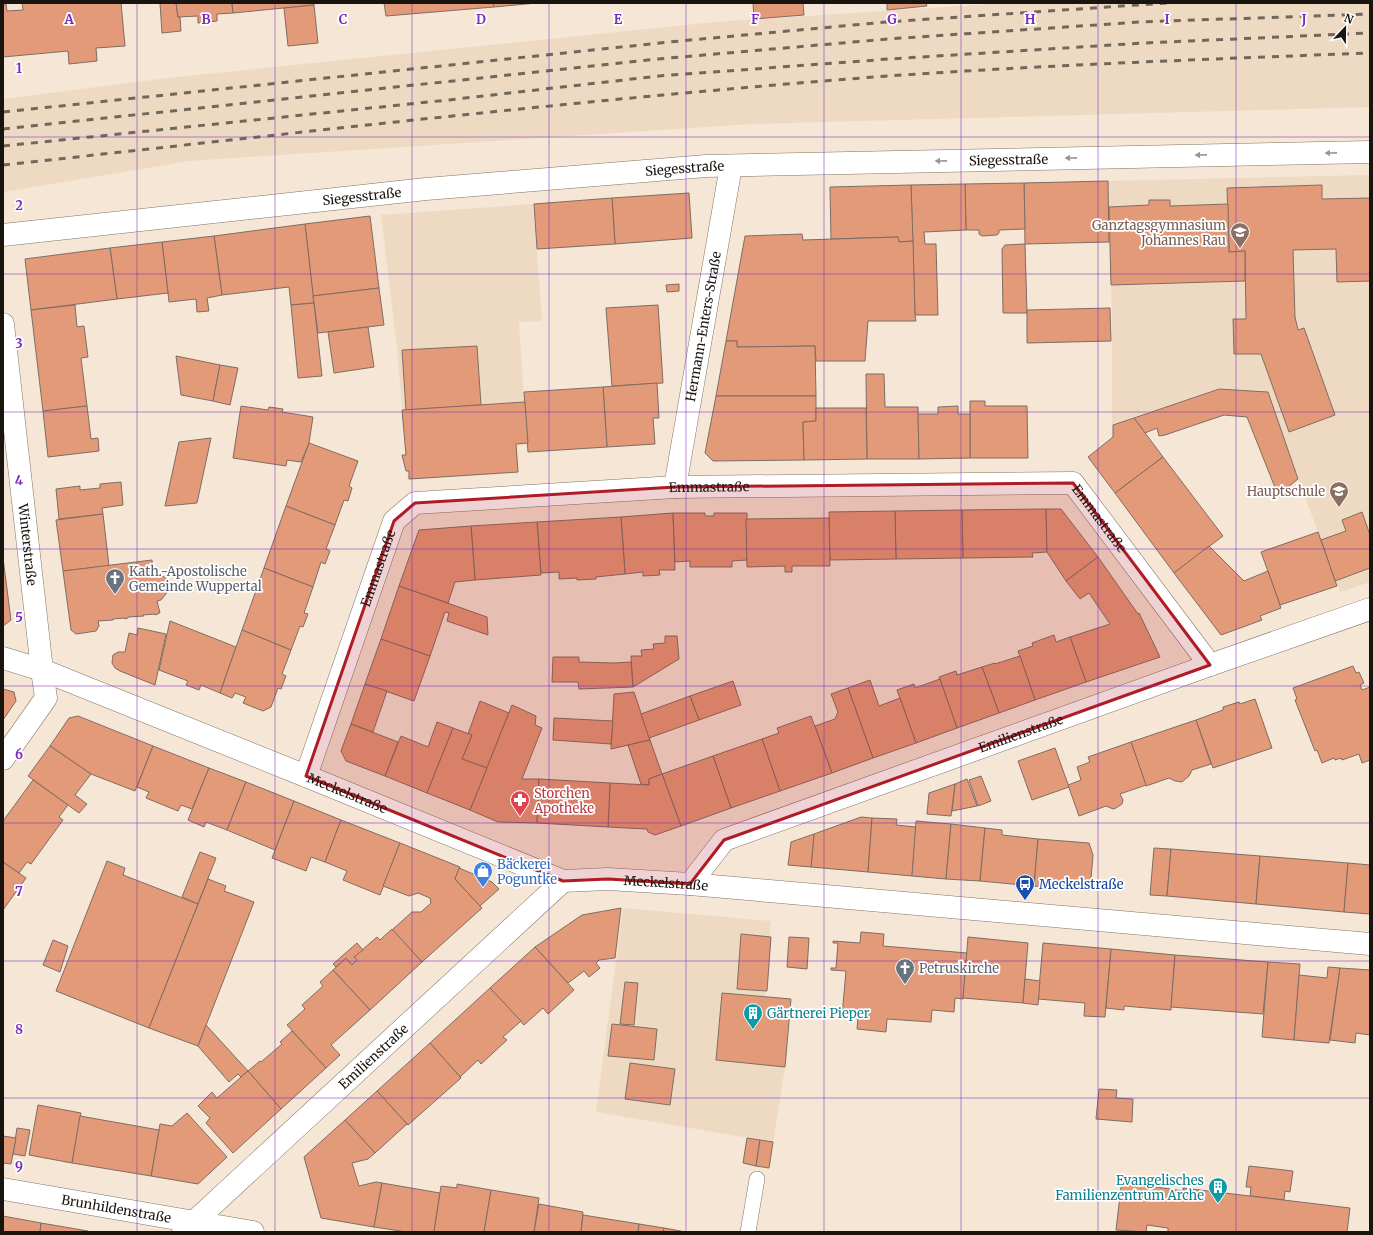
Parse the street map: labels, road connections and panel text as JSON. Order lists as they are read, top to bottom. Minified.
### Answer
{"streets":{"street":["Siegesstraße","Hermann-Enters-Straße","Emmastraße","Winterstraße","Emilienstraße","Meckelstraße","Brunhildenstraße"]},"crossings":[["Siegesstraße","Hermann-Enters-Straße"],["Hermann-Enters-Straße","Emmastraße"],["Emmastraße","Emilienstraße"],["Emmastraße","Meckelstraße"],["Winterstraße","Meckelstraße"],["Emilienstraße","Meckelstraße"],["Emilienstraße","Brunhildenstraße"]],"one_way":["Siegesstraße"],"places":{"school or university":["Ganztagsgymnasium Johannes Rau","Hauptschule"],"church":["Kath.-Apostolische Gemeinde Wuppertal","Petruskirche"],"pharmacy":["Storchen Apotheke"],"shop":["Bäckerei Poguntke"],"bus stop":["Meckelstraße"],"building":["Gärtnerei Pieper","Evangelisches Familienzentrum Arche"]},"north":"top","grid":{"columns":["A","B","C","D","E","F","G","H","I","J"],"rows":["1","2","3","4","5","6","7","8","9"]}}
